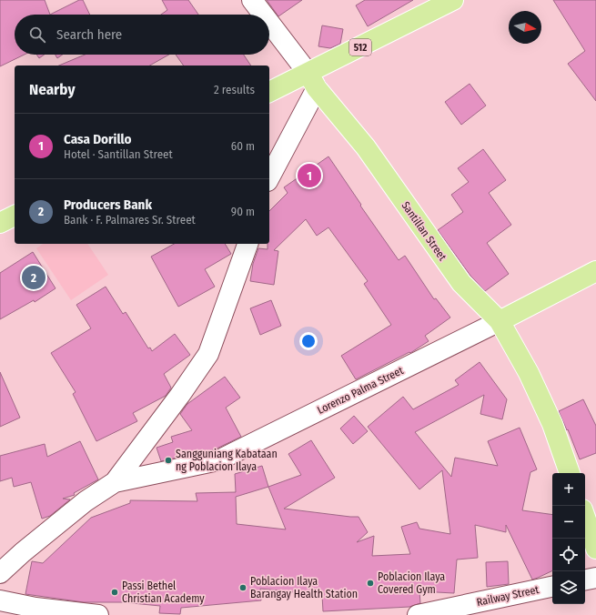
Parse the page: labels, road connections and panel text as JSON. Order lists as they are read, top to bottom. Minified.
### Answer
{"streets":{"main road":["512","Santillan Street","Lorenzo Palma Street"],"street":["Railway Street"]},"crossings":[["512","Santillan Street"],["Santillan Street","Lorenzo Palma Street"]],"places":["Sangguniang Kabataan ng Poblacion Ilaya","Poblacion Ilaya Covered Gym","Poblacion Ilaya Barangay Health Station","Passi Bethel Christian Academy"],"north":"right","page":{"search":"Search here","heading":["Nearby","2 results"],"list":[{"mark":"1","name":"Casa Dorillo","note":"Hotel · Santillan Street","value":"60 m"},{"mark":"2","name":"Producers Bank","note":"Bank · F. Palmares Sr. Street","value":"90 m"}],"pins":["1","2"],"map_buttons":["+","−"]}}
